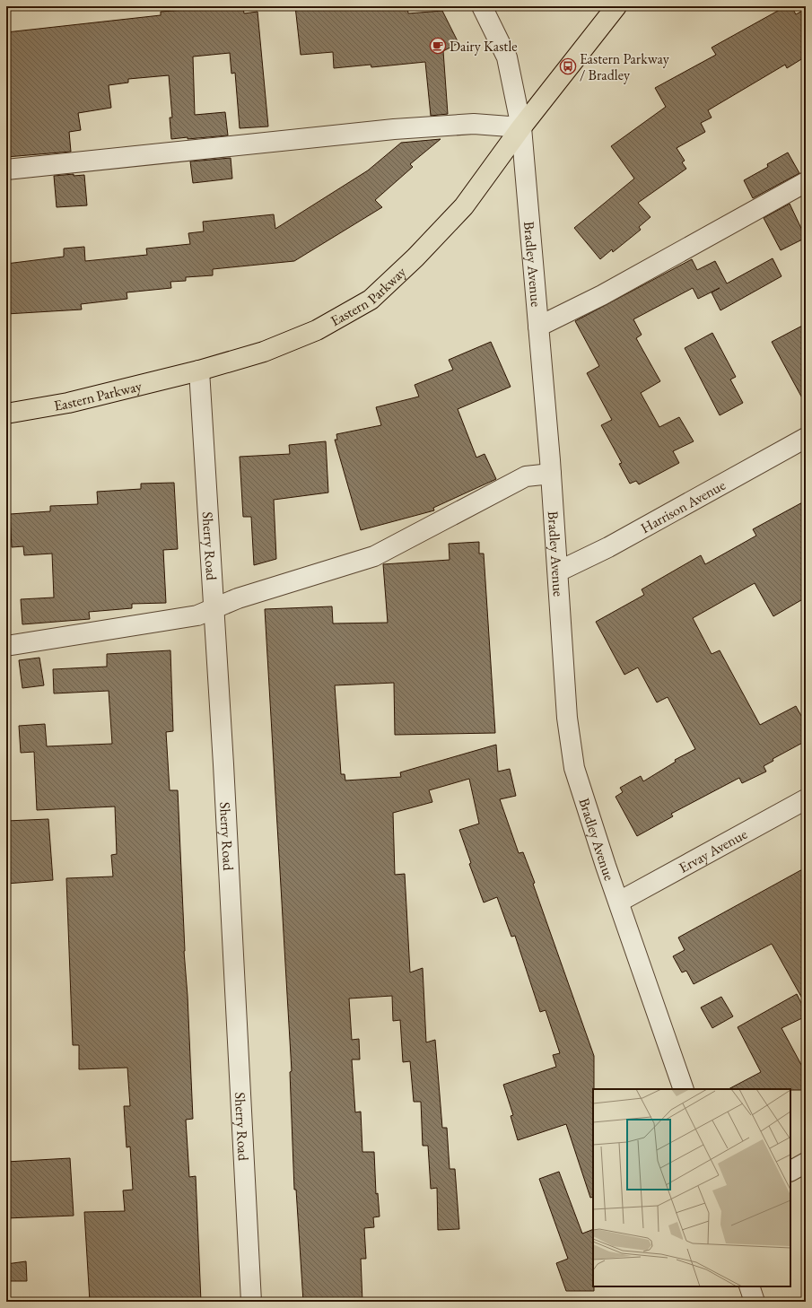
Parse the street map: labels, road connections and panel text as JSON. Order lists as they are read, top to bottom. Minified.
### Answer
{"streets":{"main road":["Eastern Parkway"],"street":["Bradley Avenue","Harrison Avenue","Sherry Road","Ervay Avenue"]},"crossings":[["Bradley Avenue","Eastern Parkway"],["Bradley Avenue","Harrison Avenue"],["Bradley Avenue","Ervay Avenue"],["Eastern Parkway","Sherry Road"]],"places":{"cafe":["Dairy Kastle"],"bus stop":["Eastern Parkway / Bradley"]}}
